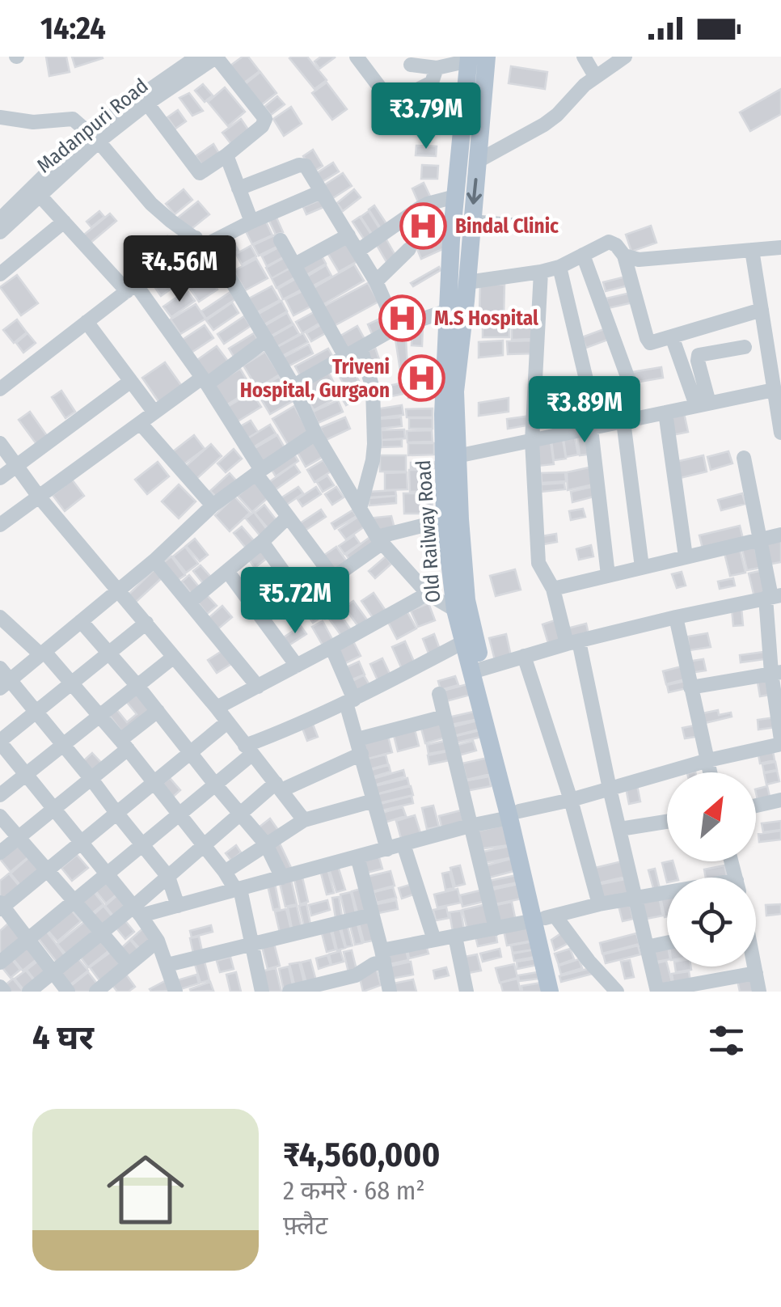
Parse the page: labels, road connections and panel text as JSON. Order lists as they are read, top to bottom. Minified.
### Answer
{"streets":{"main road":["Old Railway Road"],"street":["Madanpuri Road"]},"places":{"hospital":["Bindal Clinic","M.S Hospital","Triveni Hospital, Gurgaon"]},"north":"top right","page":{"status":"14:24","price":["₹3.79M","₹4.56M","₹3.89M","₹5.72M"],"heading":"4 घर","list":[{"name":"₹4,560,000","note":"2 कमरे · 68 m² · फ़्लैट"}]}}
